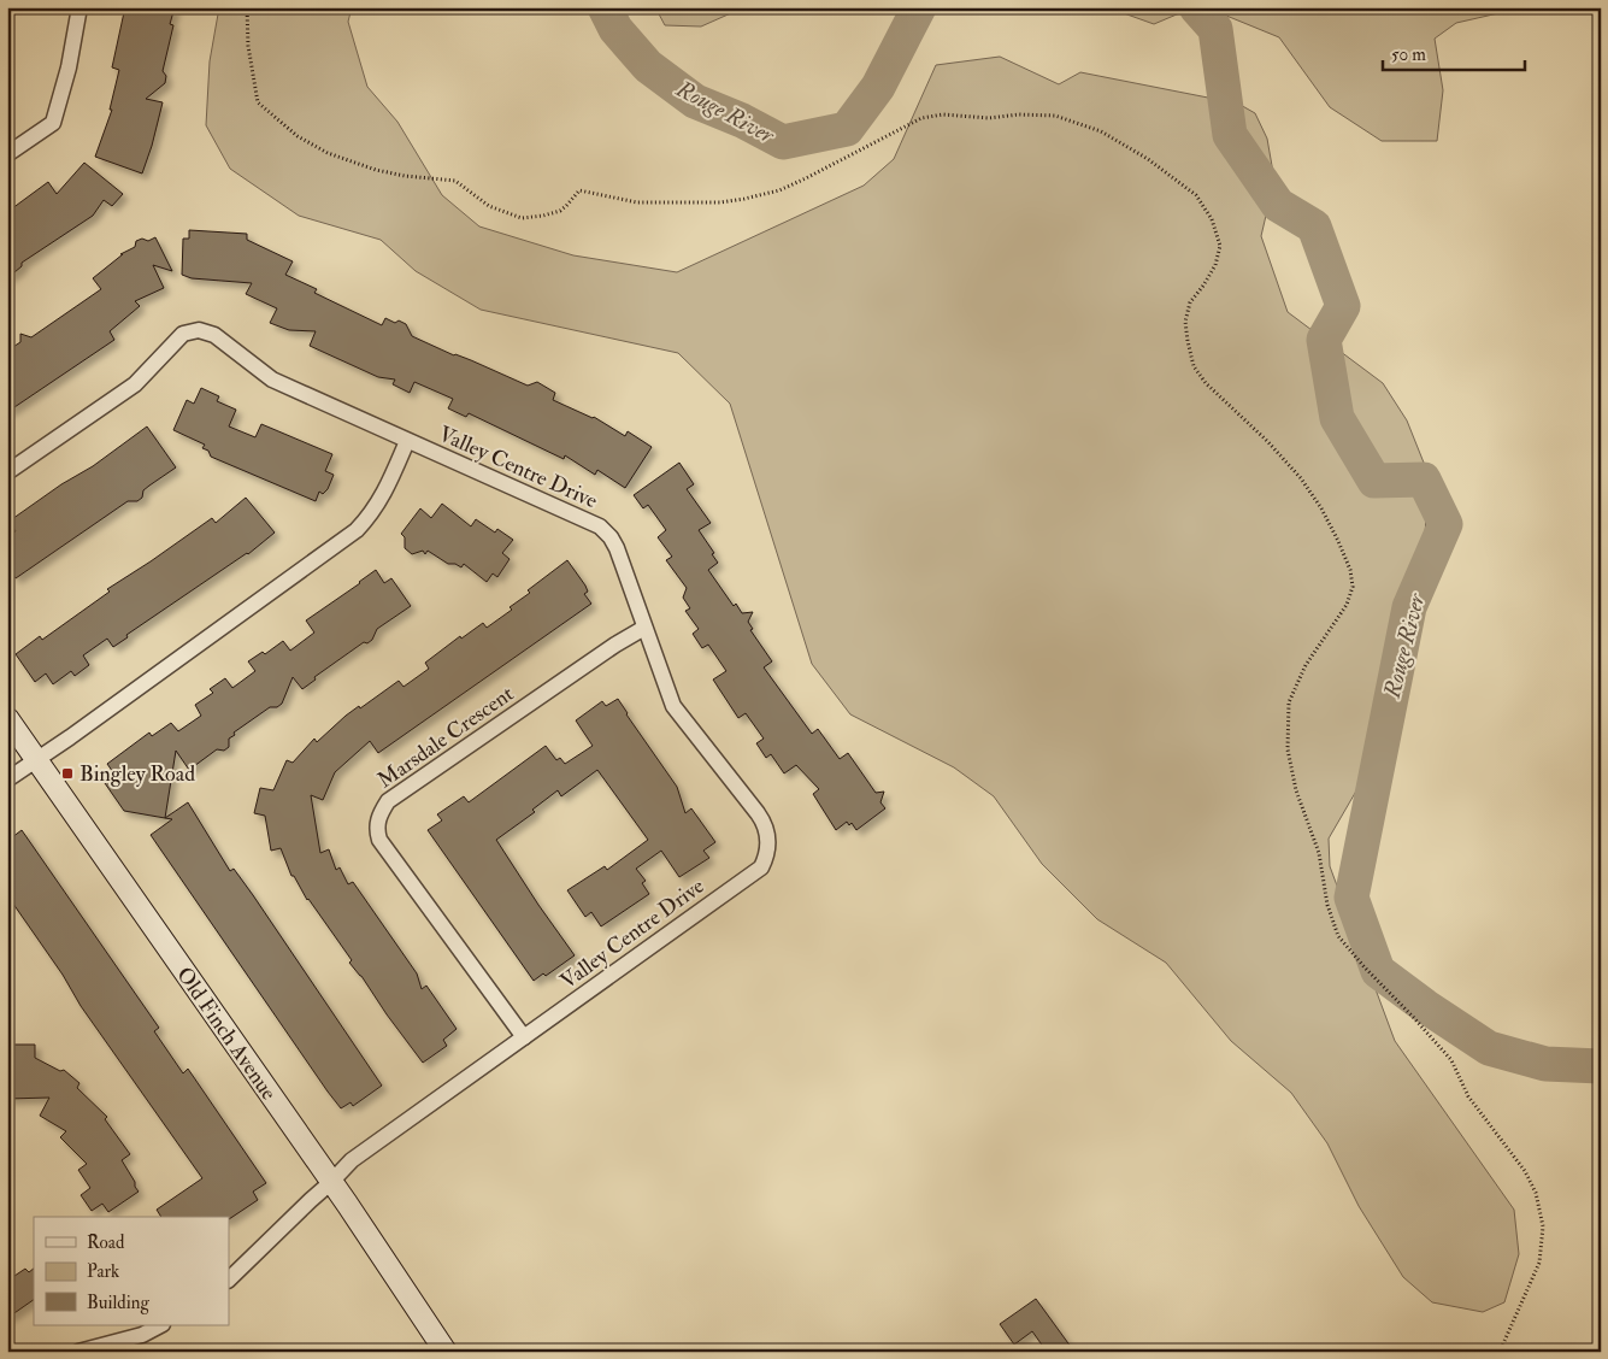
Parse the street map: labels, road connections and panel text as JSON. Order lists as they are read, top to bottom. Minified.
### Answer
{"streets":{"street":["Valley Centre Drive","Marsdale Crescent","Old Finch Avenue"]},"crossings":[["Valley Centre Drive","Marsdale Crescent"],["Valley Centre Drive","Old Finch Avenue"]],"water":["Rouge River"],"places":{"transit":["Bingley Road"]},"legend":["Road","Park","Building"],"scale_bar":"50 m"}
